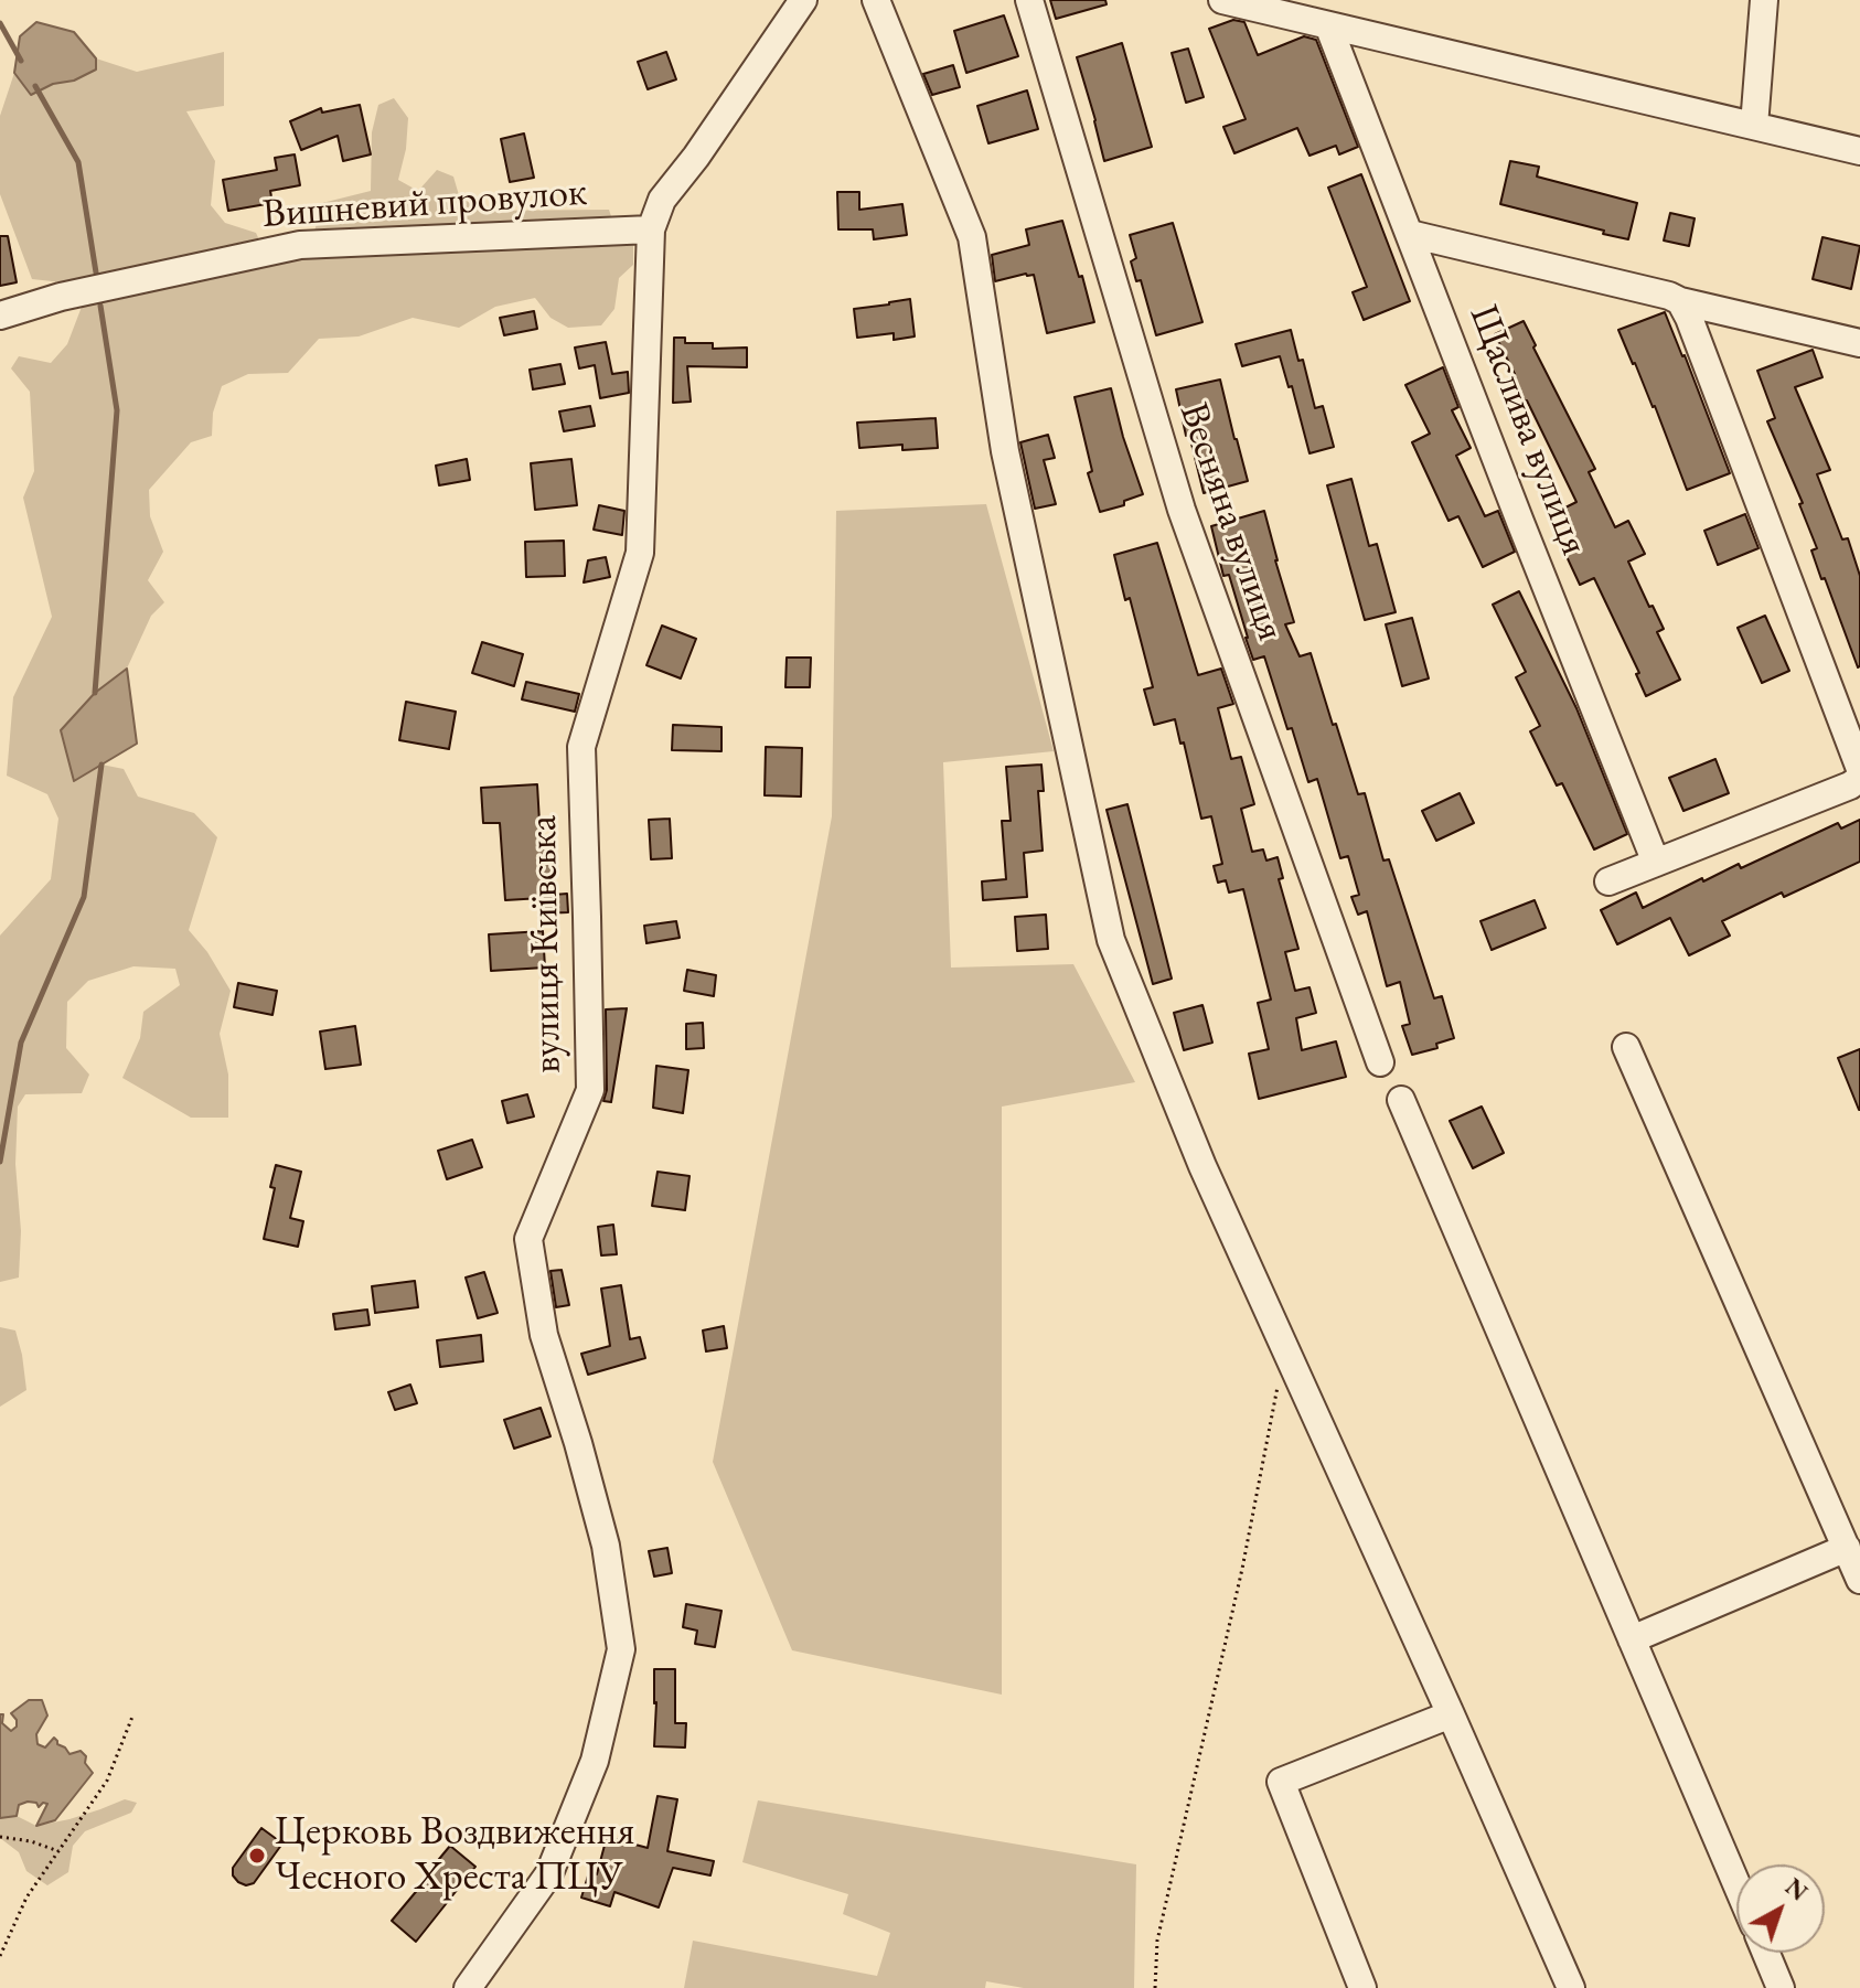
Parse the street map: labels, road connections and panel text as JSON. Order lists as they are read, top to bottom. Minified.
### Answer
{"streets":{"street":["Вишневий провулок","Щаслива вулиця","Весняна вулиця","вулиця Київська"]},"crossings":[["Вишневий провулок","вулиця Київська"]],"places":["Церковь Воздвиження Чесного Хреста ПЦУ"],"north":"top right"}
